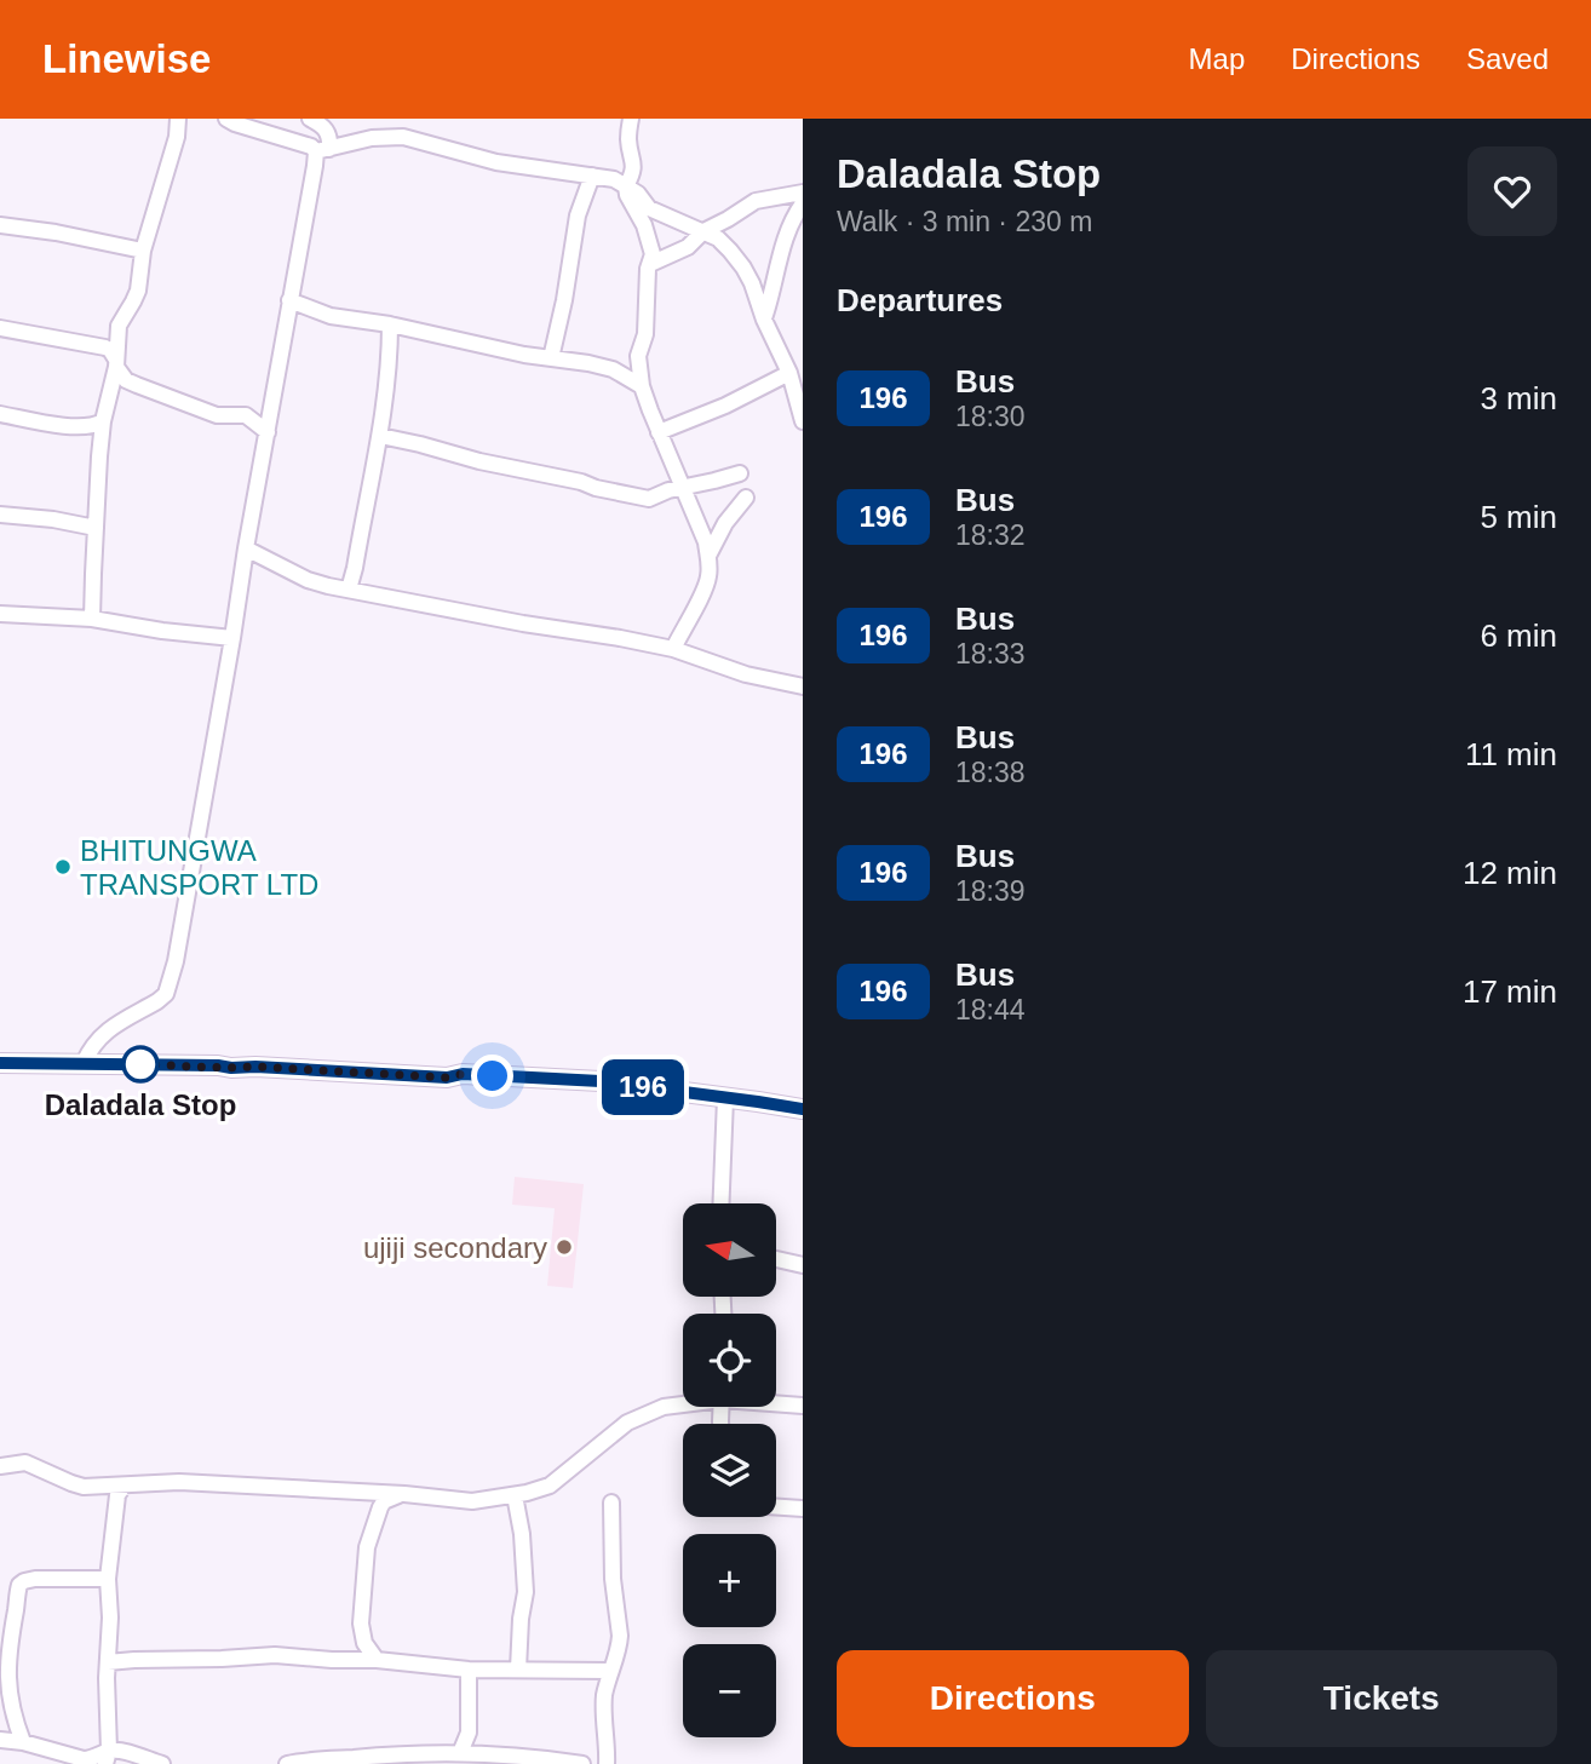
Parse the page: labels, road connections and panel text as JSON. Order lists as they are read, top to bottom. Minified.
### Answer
{"places":["BHITUNGWA TRANSPORT LTD","Daladala Stop","ujiji secondary"],"lines":["bus line 196"],"north":"left","page":{"header":"Linewise","nav":["Map","Directions","Saved"],"on_map":"196","heading":[["Daladala Stop","Walk · 3 min · 230 m"],"Departures"],"list":[{"mark":"196","name":"Bus","note":"18:30","value":"3 min"},{"mark":"196","name":"Bus","note":"18:32","value":"5 min"},{"mark":"196","name":"Bus","note":"18:33","value":"6 min"},{"mark":"196","name":"Bus","note":"18:38","value":"11 min"},{"mark":"196","name":"Bus","note":"18:39","value":"12 min"},{"mark":"196","name":"Bus","note":"18:44","value":"17 min"}],"map_buttons":["+","−"],"buttons":["Directions","Tickets"]}}
